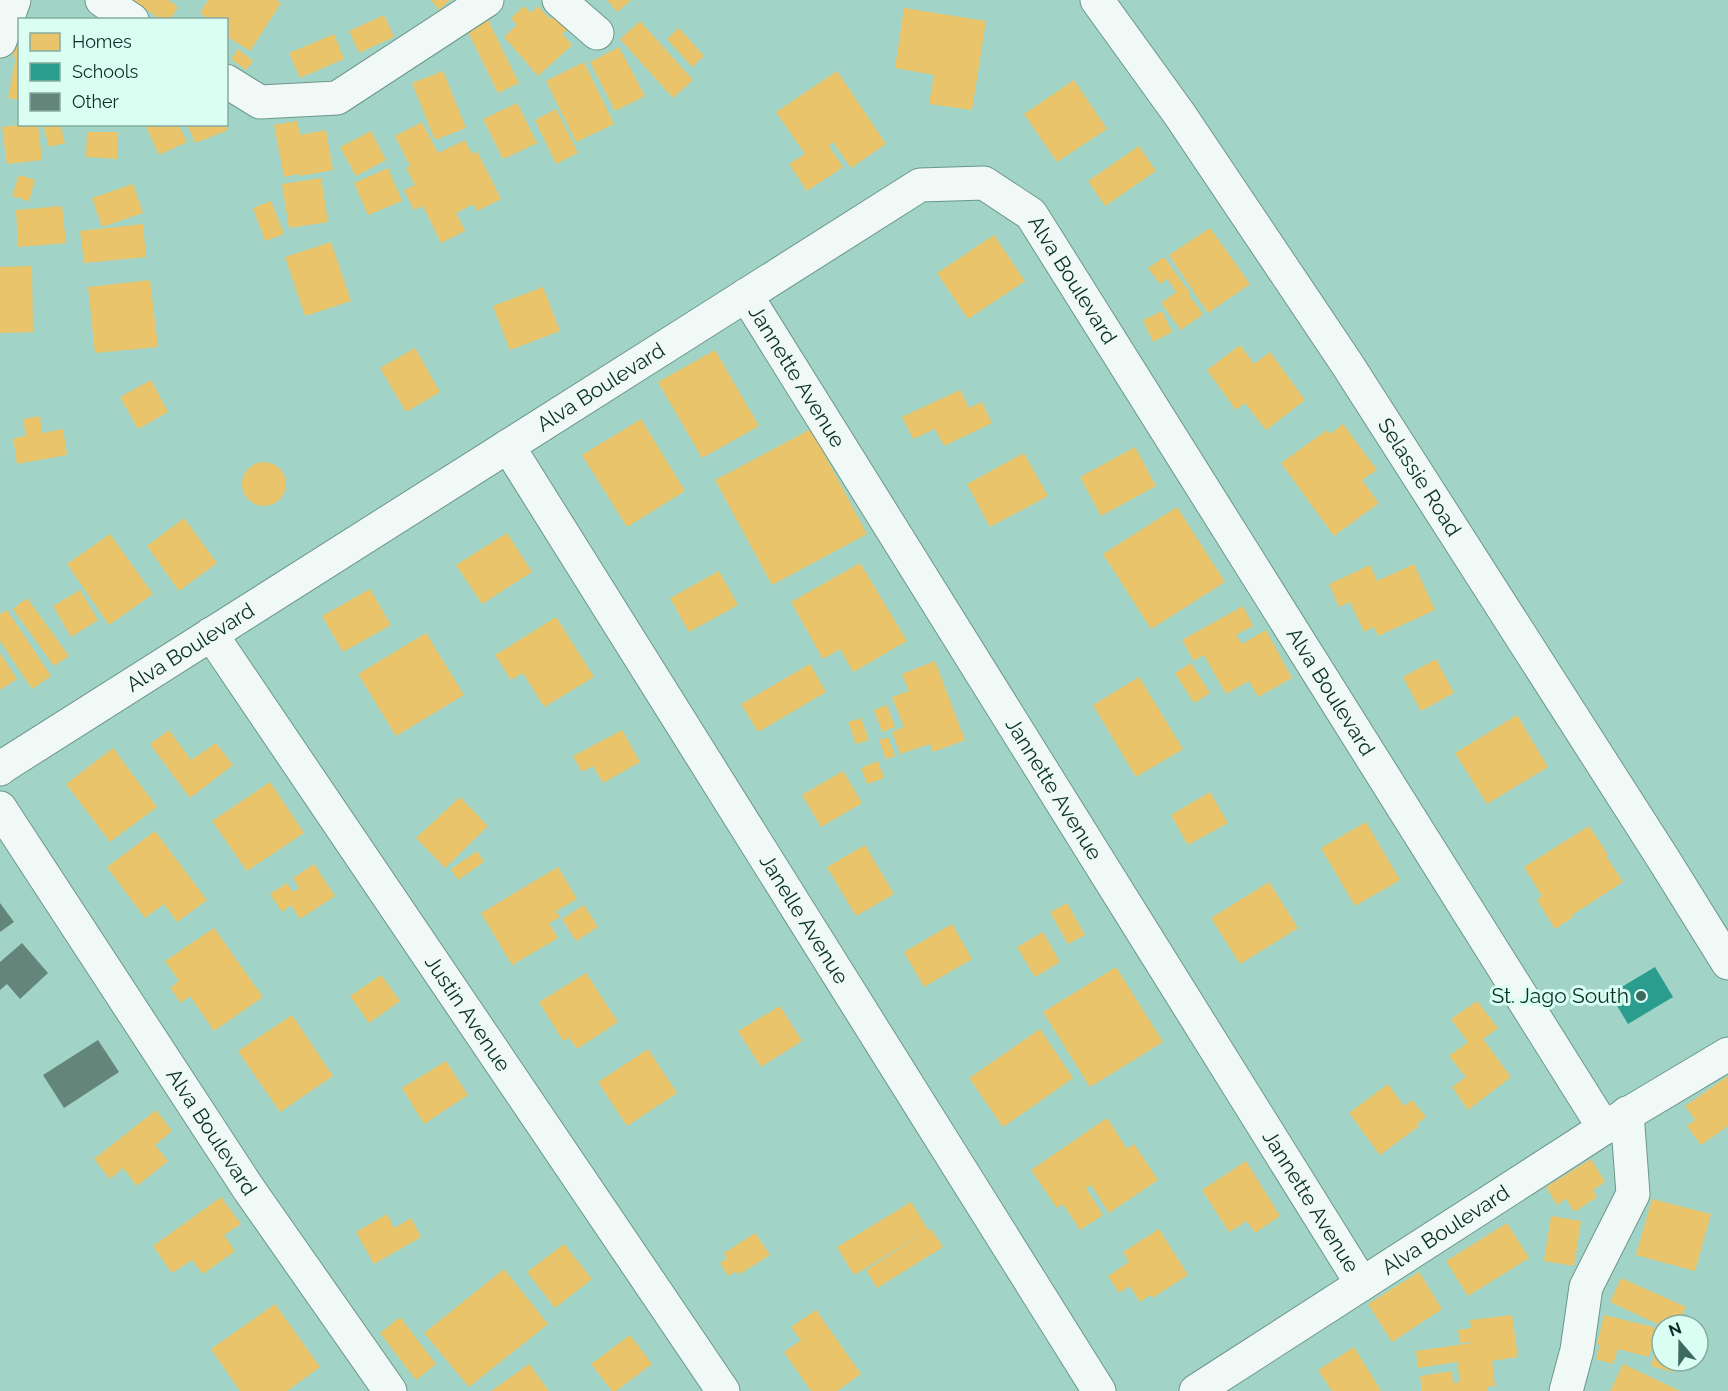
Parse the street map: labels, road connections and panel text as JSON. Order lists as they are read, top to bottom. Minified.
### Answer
{"streets":{"street":["Alva Boulevard","Jannette Avenue","Selassie Road","Janelle Avenue","Justin Avenue"]},"crossings":[["Alva Boulevard","Jannette Avenue"],["Alva Boulevard","Janelle Avenue"],["Alva Boulevard","Justin Avenue"]],"places":["St. Jago South"],"legend":["Homes","Schools","Other"],"north":"top"}
